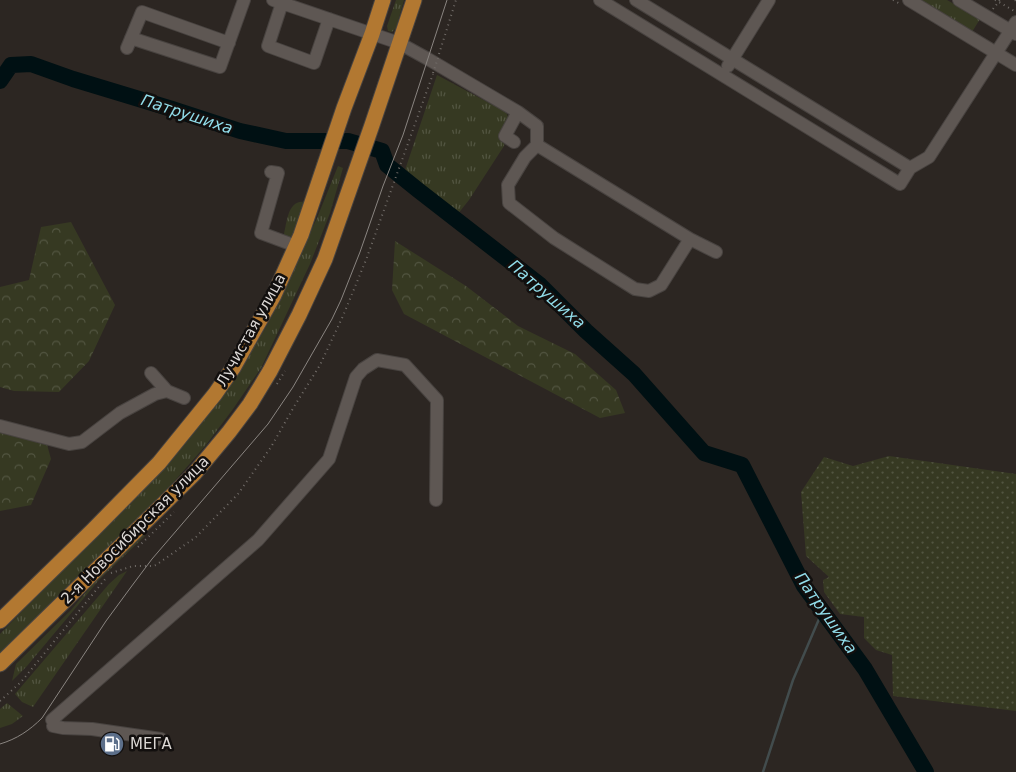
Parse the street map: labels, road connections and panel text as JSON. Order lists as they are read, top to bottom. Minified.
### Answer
{"streets":{"main road":["Лучистая улица","2-я Новосибирская улица"]},"water":["Патрушиха"],"places":{"fuel station":["МЕГА"]}}
